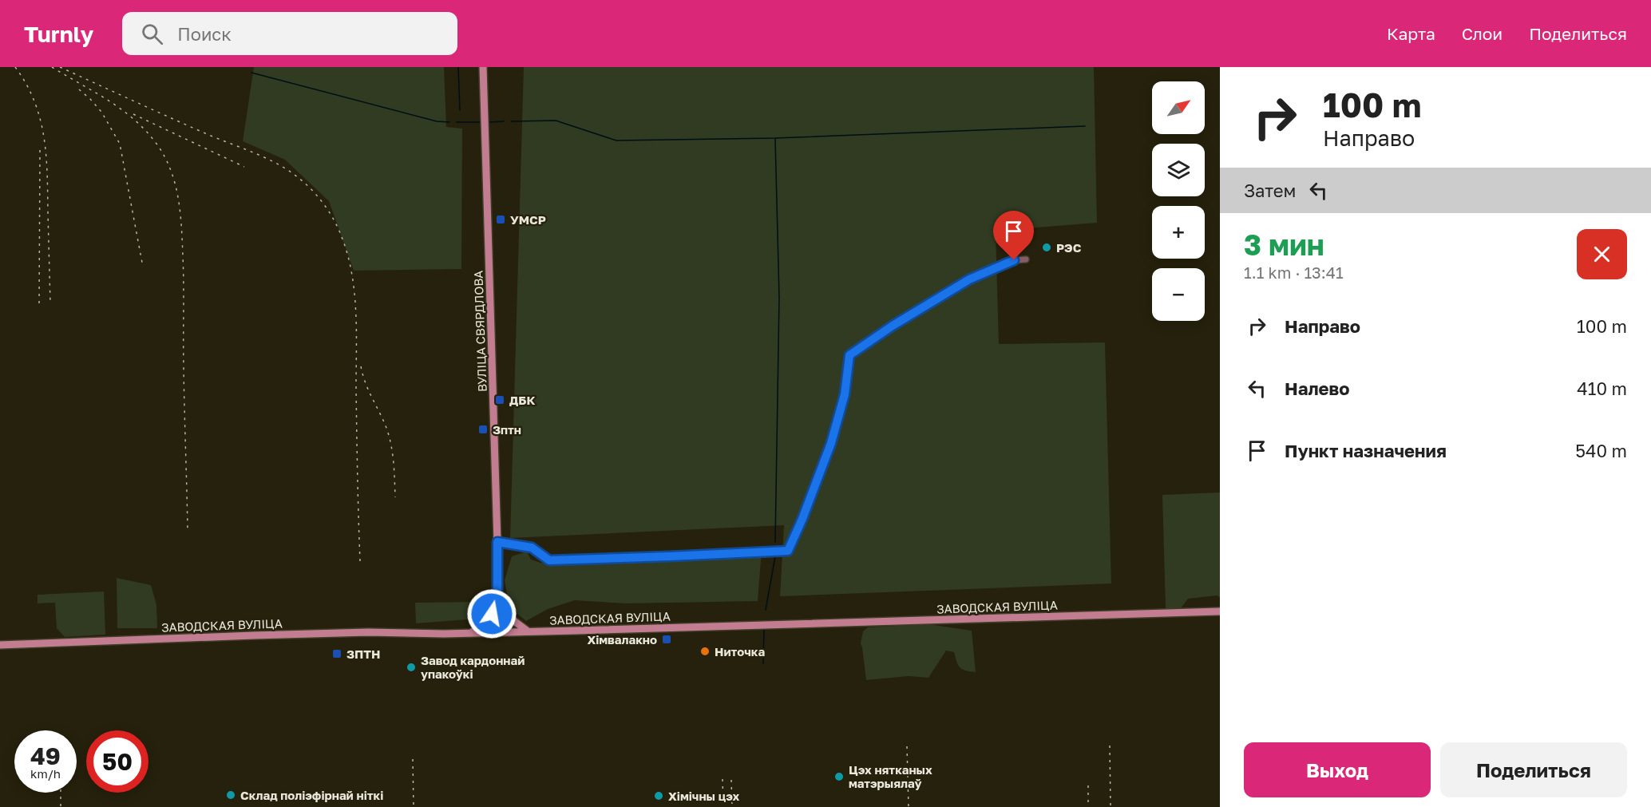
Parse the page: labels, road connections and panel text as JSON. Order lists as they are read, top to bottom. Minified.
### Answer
{"streets":{"main road":["ВУЛІЦА СВЯРДЛОВА","ЗАВОДСКАЯ ВУЛІЦА"]},"places":{"transit":["УМСР","ДБК","Зптн","Хімвалакно","ЗПТН"],"other":["РЭС","Ниточка","Завод кардоннай упакоўкі","Цэх нятканых матэрыялаў","Склад поліэфірнай ніткі","Хімічны цэх"]},"north":"top right","page":{"header":"Turnly","search":"Поиск","nav":["Карта","Слои","Поделиться"],"turn":["100 m","Направо"],"map_buttons":["+","−"],"then":"Затем","heading":["3 мин","1.1 km · 13:41"],"list":[{"name":"Направо","value":"100 m"},{"name":"Налево","value":"410 m"},{"name":"Пункт назначения","value":"540 m"}],"speed":"49 km/h","limit":"50","buttons":["Выход","Поделиться"]}}
